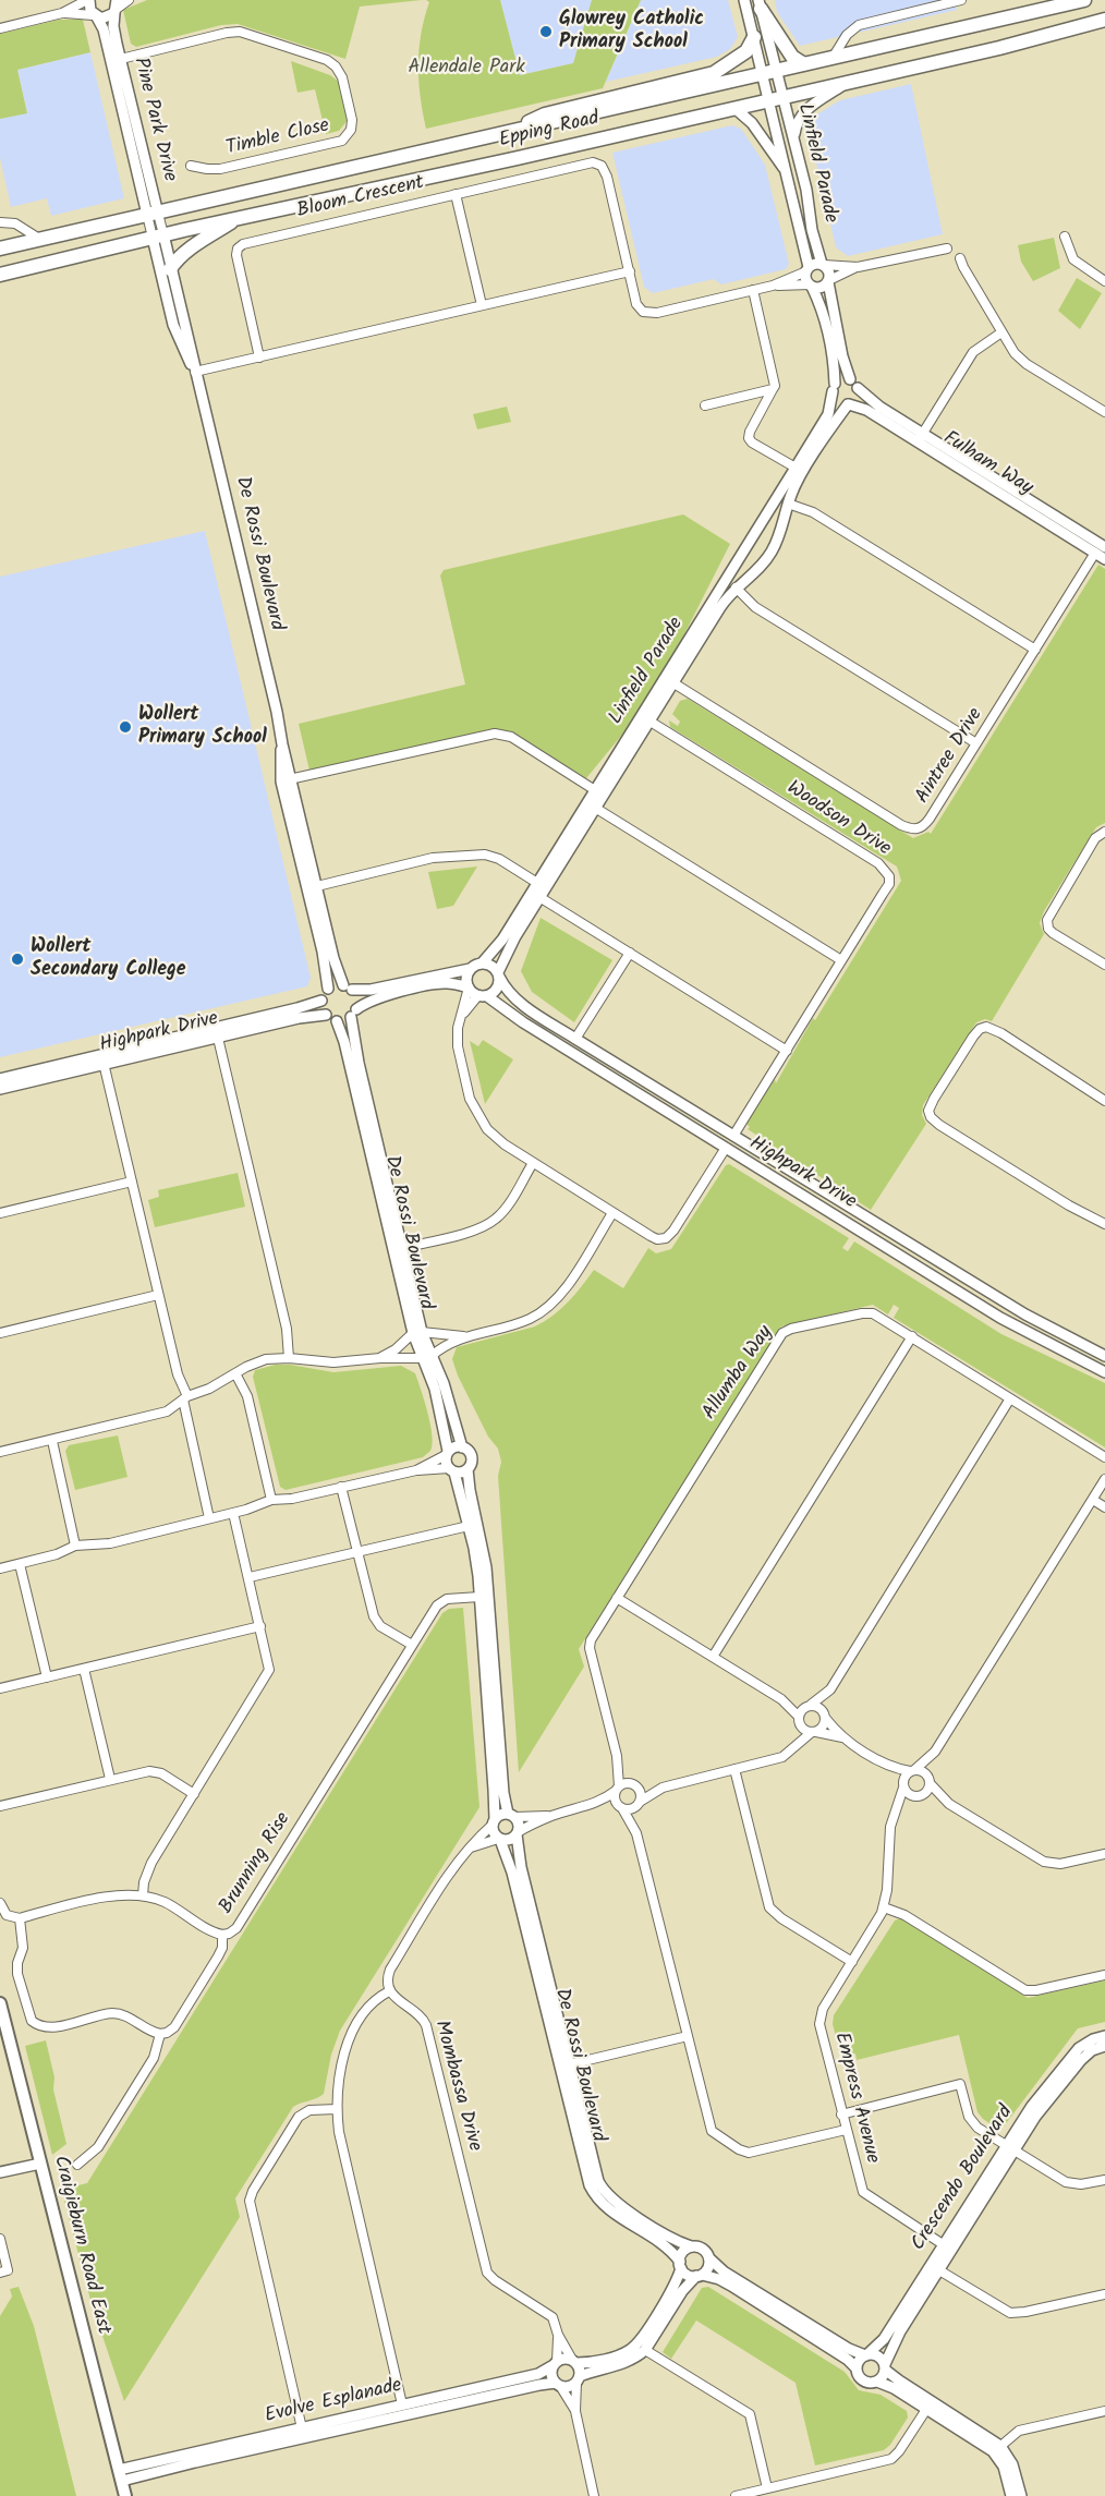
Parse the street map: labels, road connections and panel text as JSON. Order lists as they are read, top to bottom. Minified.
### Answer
{"streets":{"main road":["Epping Road","Craigieburn Road East"],"street":["Pine Park Drive","Timble Close","Linfield Parade","Bloom Crescent","Fulham Way","De Rossi Boulevard","Aintree Drive","Woodson Drive","Highpark Drive","Allumba Way","Brunning Rise","Mombassa Drive","Empress Avenue","Crescendo Boulevard","Evolve Esplanade"]},"crossings":[["Pine Park Drive","Epping Road"],["Pine Park Drive","Timble Close"],["Pine Park Drive","De Rossi Boulevard"],["Epping Road","Linfield Parade"],["Epping Road","De Rossi Boulevard"],["Linfield Parade","Fulham Way"],["Linfield Parade","Aintree Drive"],["Linfield Parade","Woodson Drive"],["Linfield Parade","Highpark Drive"],["Fulham Way","Aintree Drive"],["De Rossi Boulevard","Highpark Drive"],["Woodson Drive","Highpark Drive"],["Mombassa Drive","Evolve Esplanade"],["Empress Avenue","Crescendo Boulevard"],["Craigieburn Road East","Evolve Esplanade"]],"parks":["Allendale Park"],"places":["Glowrey Catholic Primary School","Wollert Primary School","Wollert Secondary College"]}
